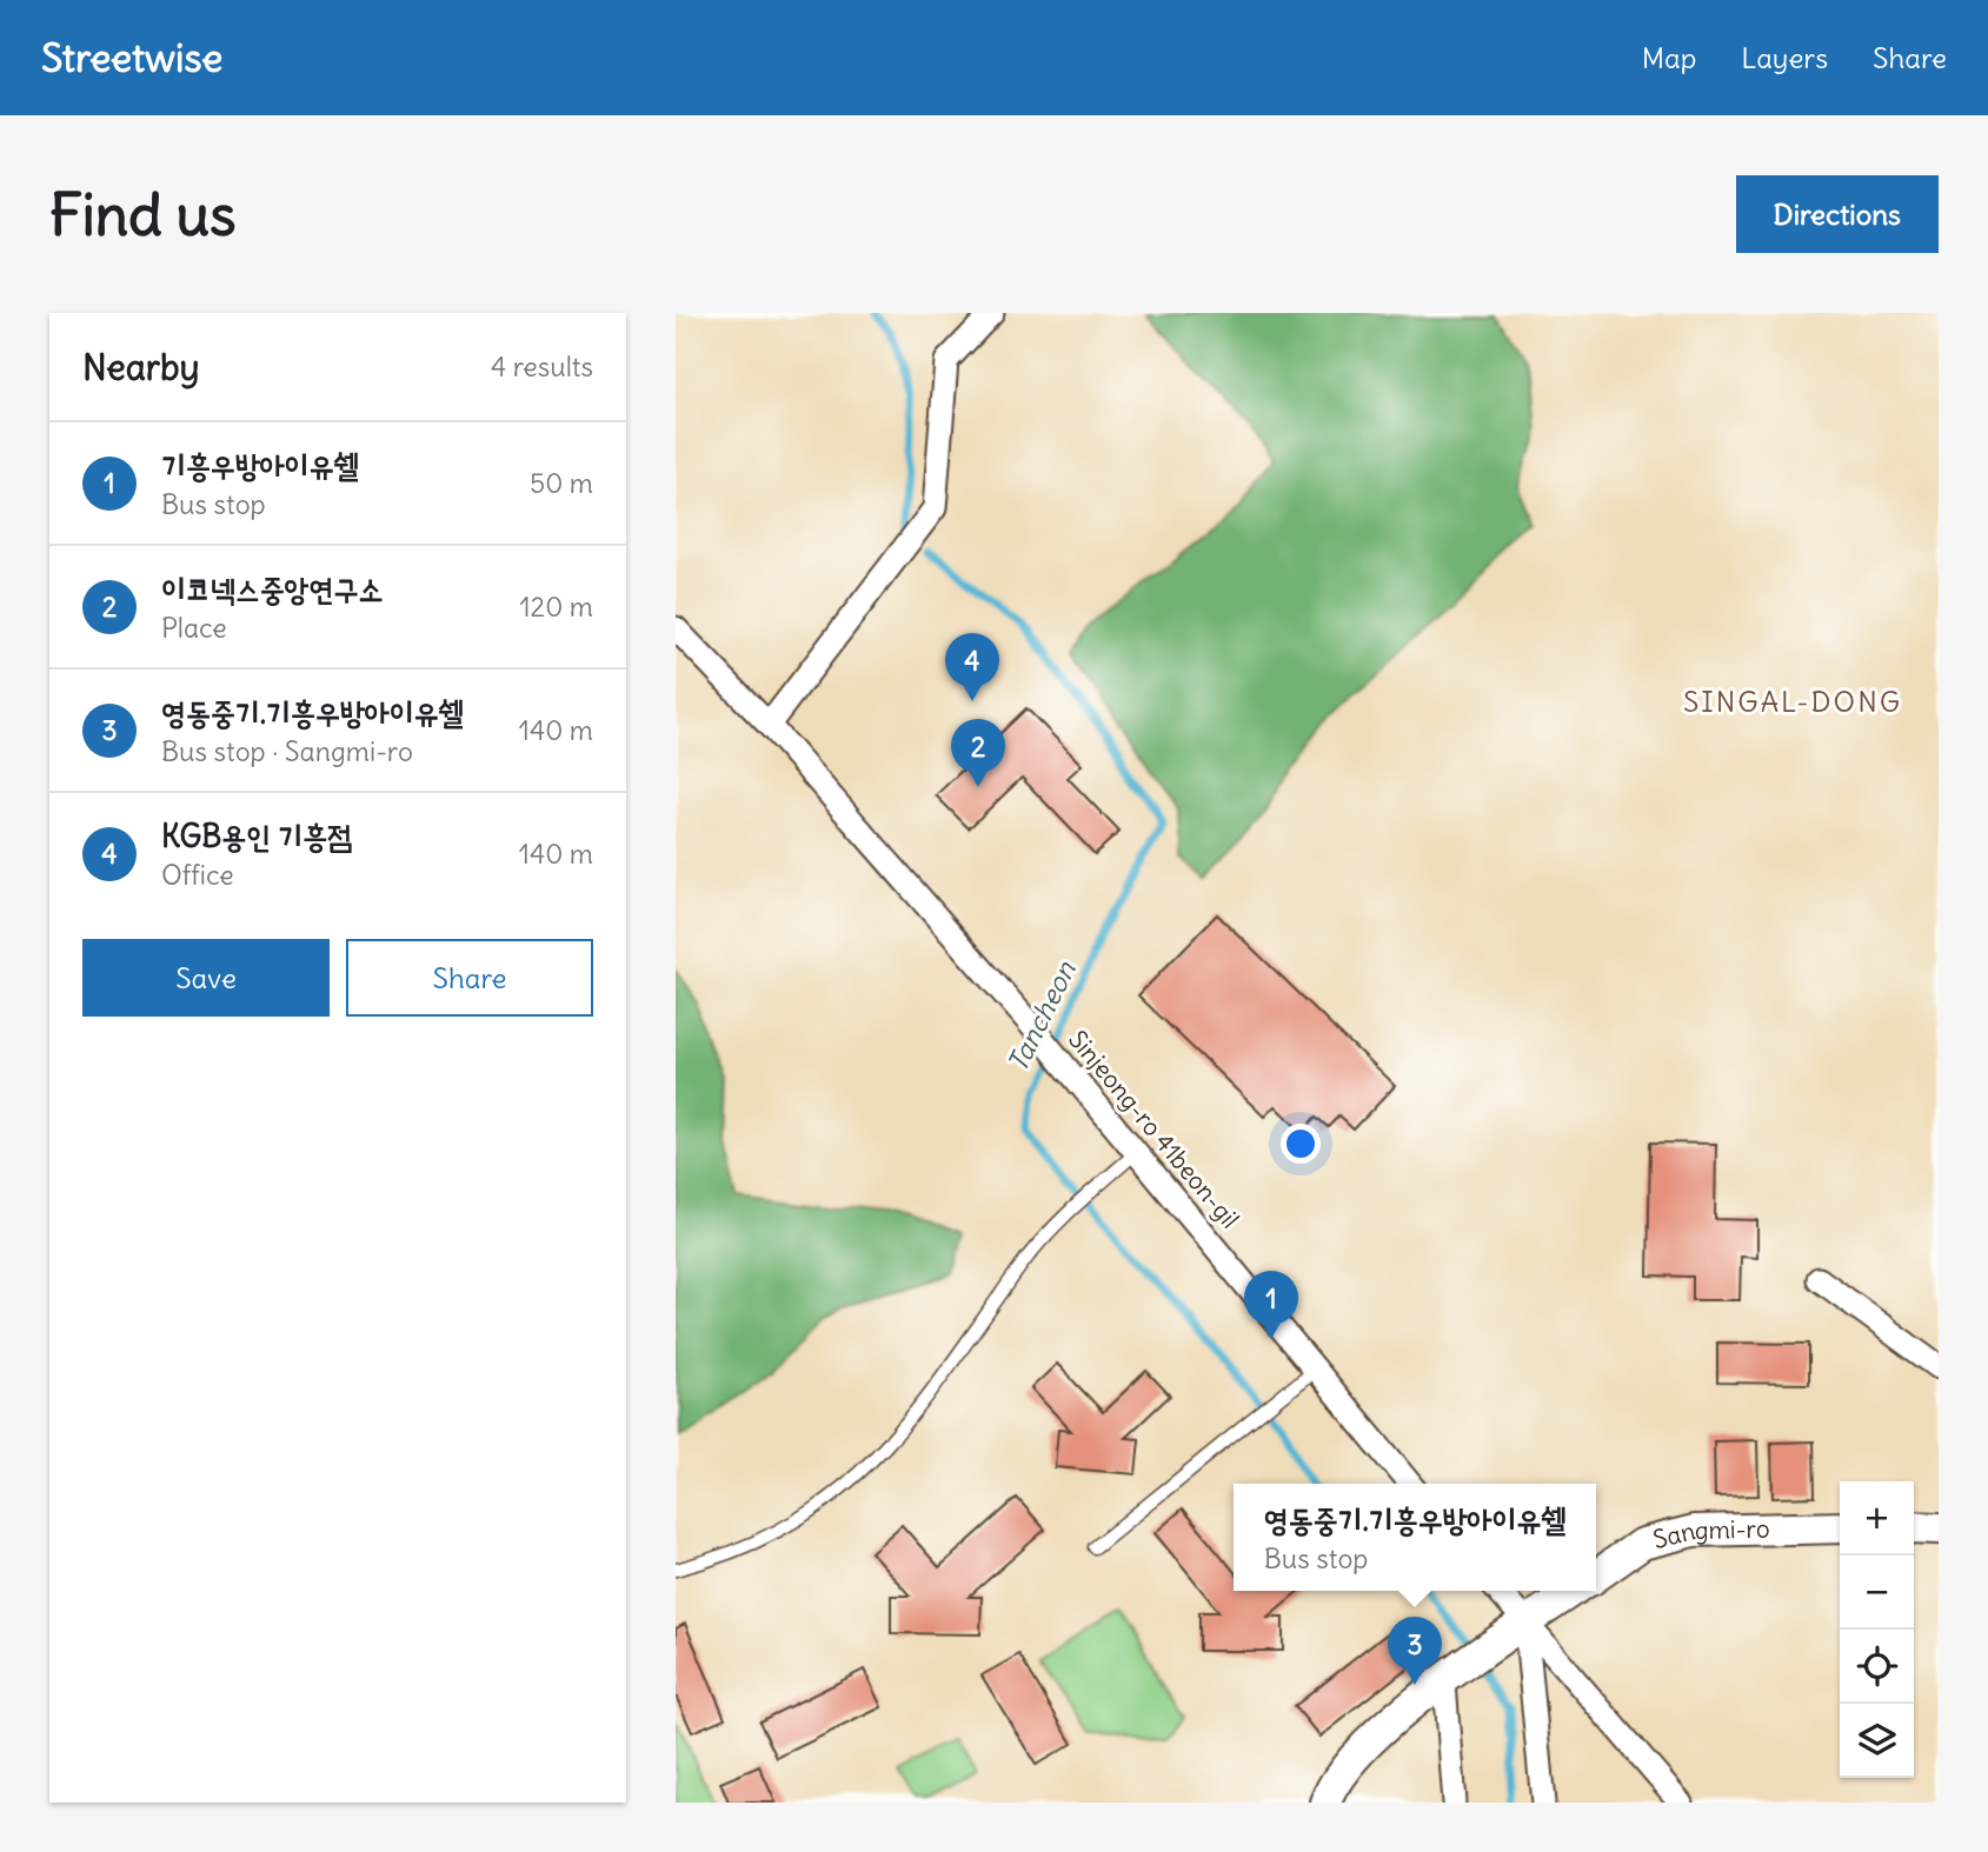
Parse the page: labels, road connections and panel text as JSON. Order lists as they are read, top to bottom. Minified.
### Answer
{"streets":{"street":["Sinjeong-ro 41beon-gil","Sangmi-ro"]},"districts":["SINGAL-DONG"],"water":["Tancheon"],"page":{"header":"Streetwise","nav":["Map","Layers","Share"],"buttons":["Directions",["Save","Share"]],"title":"Find us","heading":["Nearby","4 results"],"list":[{"mark":"1","name":"기흥우방아이유쉘","note":"Bus stop","value":"50 m"},{"mark":"2","name":"이코넥스중앙연구소","note":"Place","value":"120 m"},{"mark":"3","name":"영동중기.기흥우방아이유쉘","note":"Bus stop · Sangmi-ro","value":"140 m"},{"mark":"4","name":"KGB용인 기흥점","note":"Office","value":"140 m"}],"pins":["4","2","1","3"],"map_buttons":["+","−"],"popup":["영동중기.기흥우방아이유쉘","Bus stop"]}}
